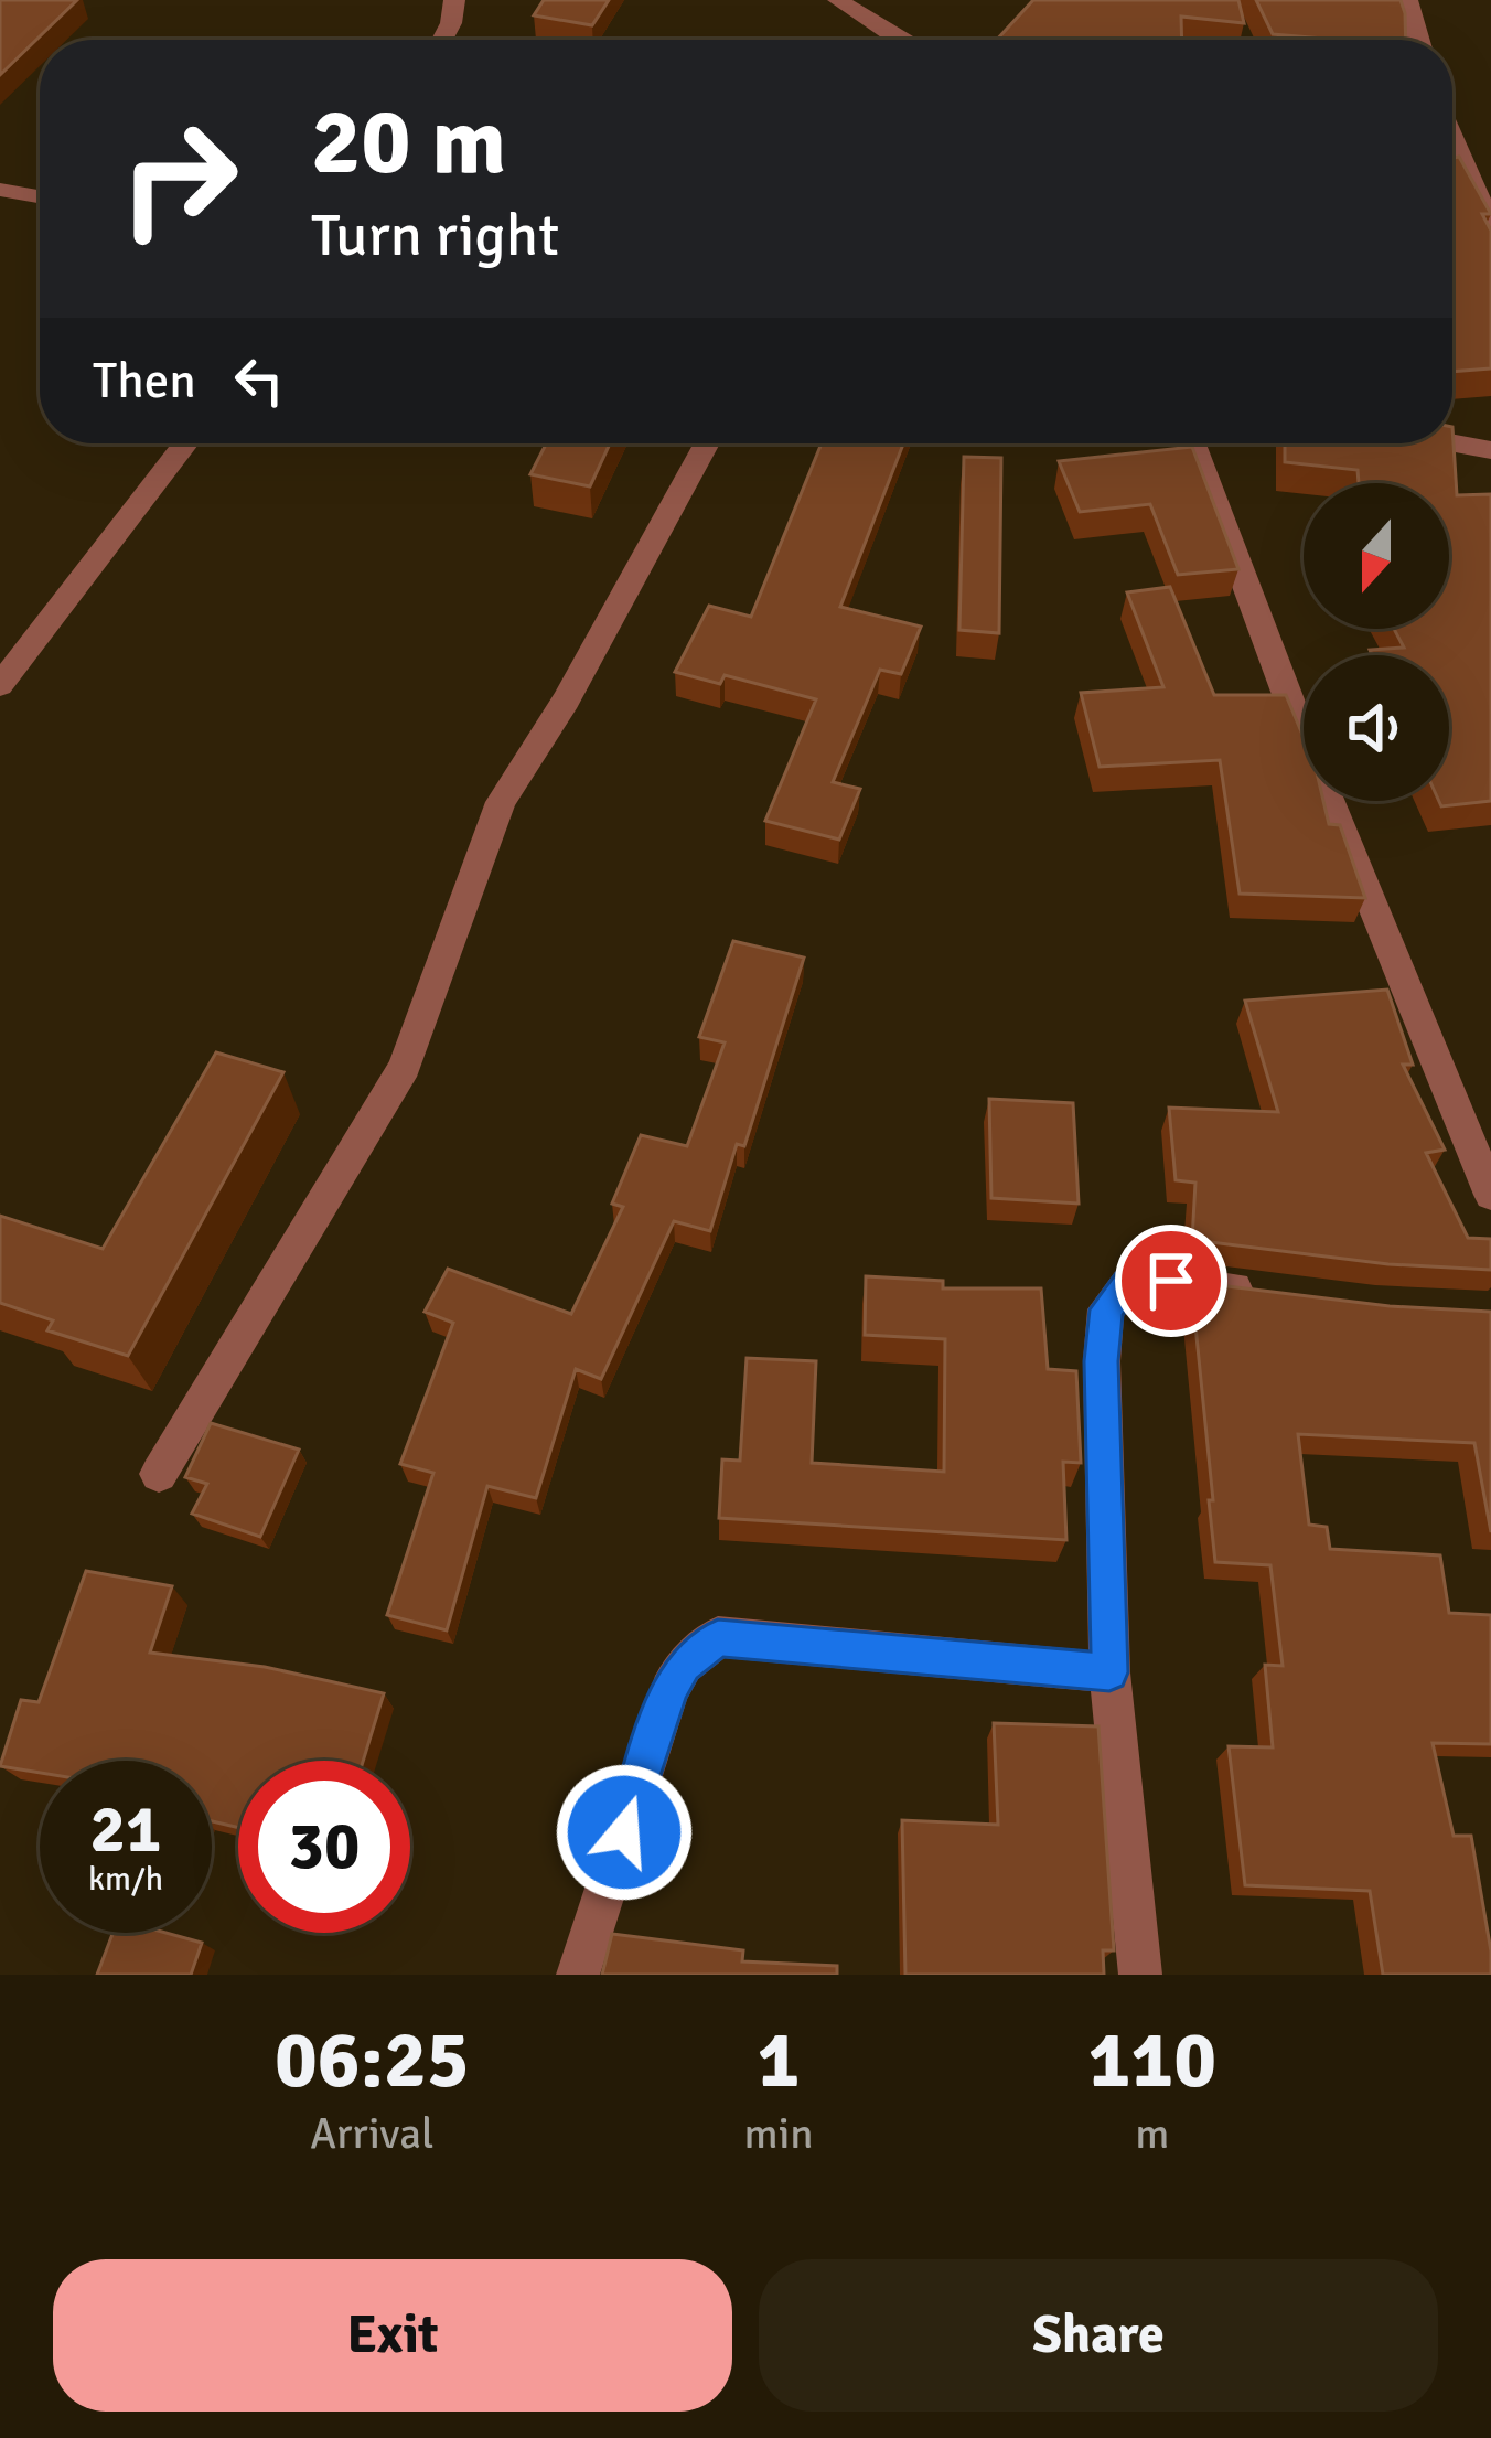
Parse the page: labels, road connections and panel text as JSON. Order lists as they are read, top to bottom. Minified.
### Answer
{"north":"bottom","page":{"turn":["20 m","Turn right"],"then":"Then","speed":"21 km/h","limit":"30","eta":["06:25","Arrival","1","min","110","m"],"buttons":["Exit","Share"]}}
